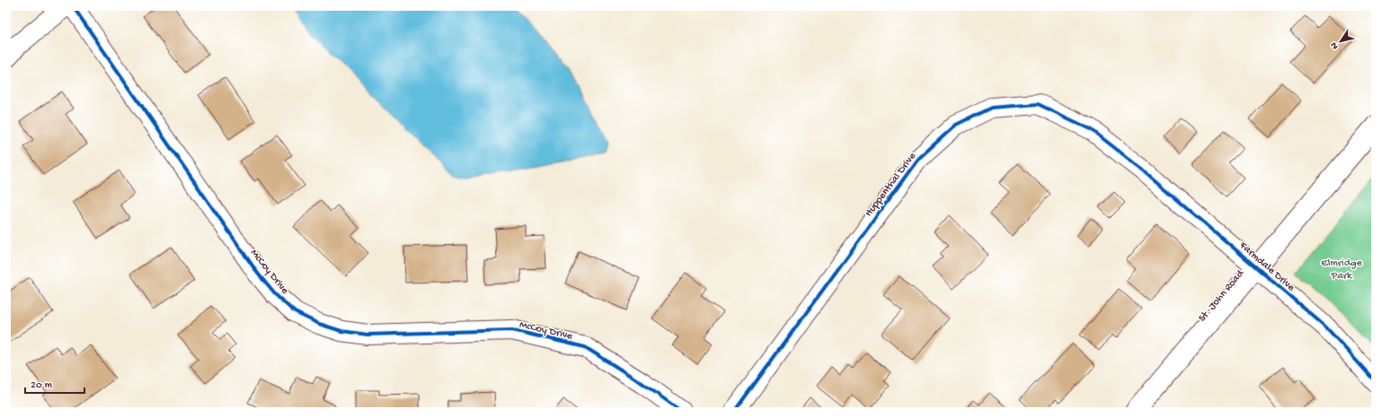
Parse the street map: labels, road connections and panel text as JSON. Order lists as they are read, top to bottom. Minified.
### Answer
{"streets":{"street":["Huppenthal Drive","Farmdale Drive","McCoy Drive","St. John Road"]},"crossings":[["Huppenthal Drive","Farmdale Drive"],["Farmdale Drive","St. John Road"]],"parks":["Elmridge Park"],"scale_bar":"20 m","north":"bottom left"}
